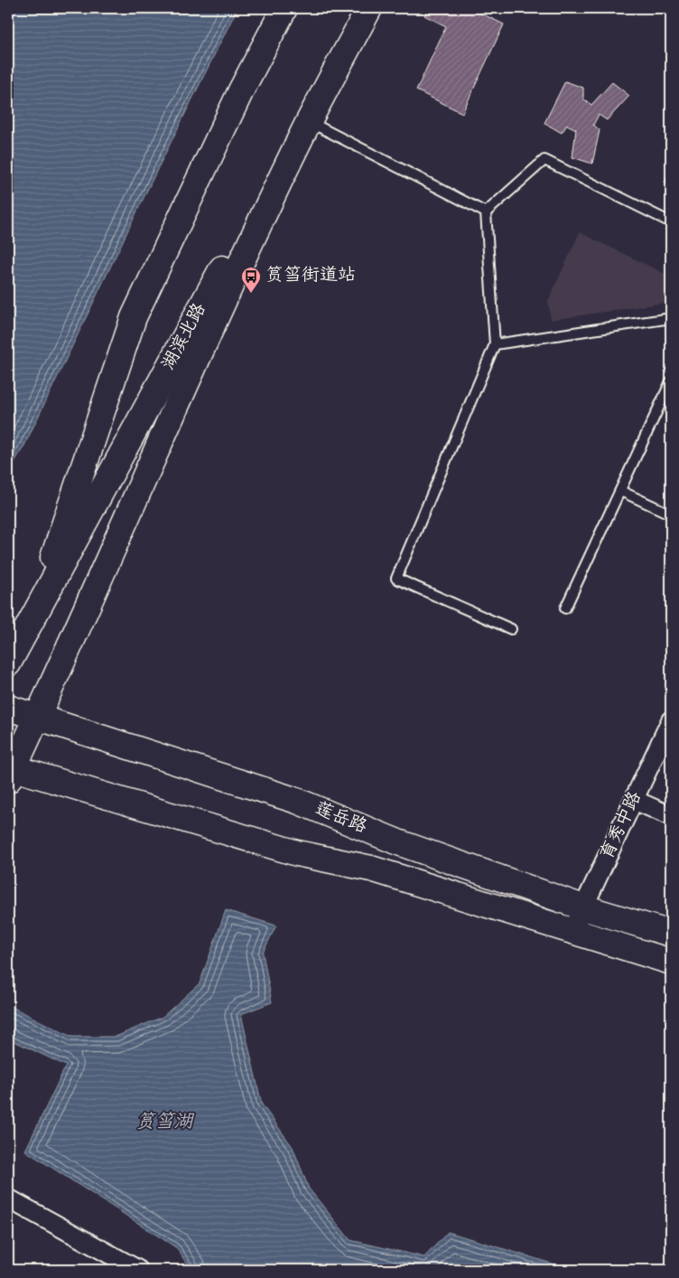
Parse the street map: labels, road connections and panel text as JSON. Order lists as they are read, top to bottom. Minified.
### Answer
{"streets":{"main road":["湖滨北路","莲岳路"],"street":["育秀中路"]},"crossings":[["莲岳路","育秀中路"]],"water":["筼筜湖"],"places":{"bus stop":["筼筜街道站"]}}
